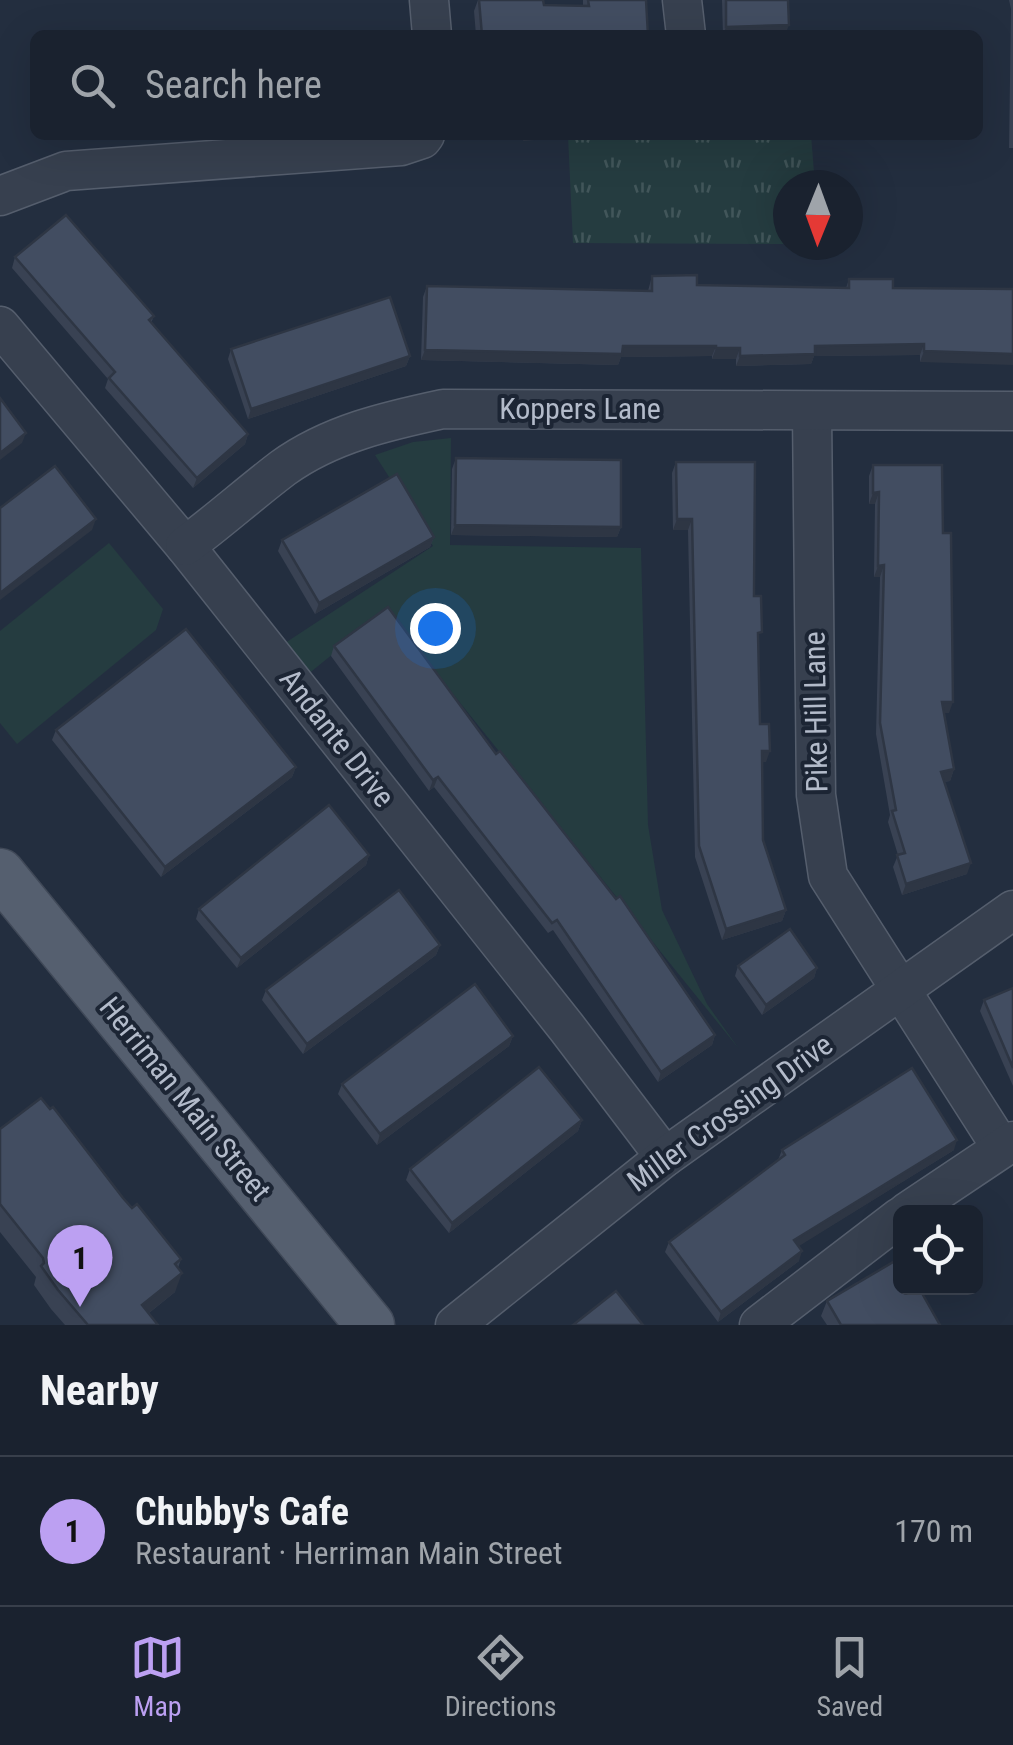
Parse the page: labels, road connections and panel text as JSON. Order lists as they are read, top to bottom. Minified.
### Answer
{"streets":{"main road":["Herriman Main Street"],"street":["Koppers Lane","Pike Hill Lane","Andante Drive","Miller Crossing Drive"]},"crossings":[["Koppers Lane","Pike Hill Lane"],["Koppers Lane","Andante Drive"],["Pike Hill Lane","Miller Crossing Drive"],["Andante Drive","Miller Crossing Drive"]],"north":"bottom","page":{"search":"Search here","pins":"1","heading":"Nearby","list":[{"mark":"1","name":"Chubby's Cafe","note":"Restaurant · Herriman Main Street","value":"170 m"}],"nav":["Map","Directions","Saved"]}}
